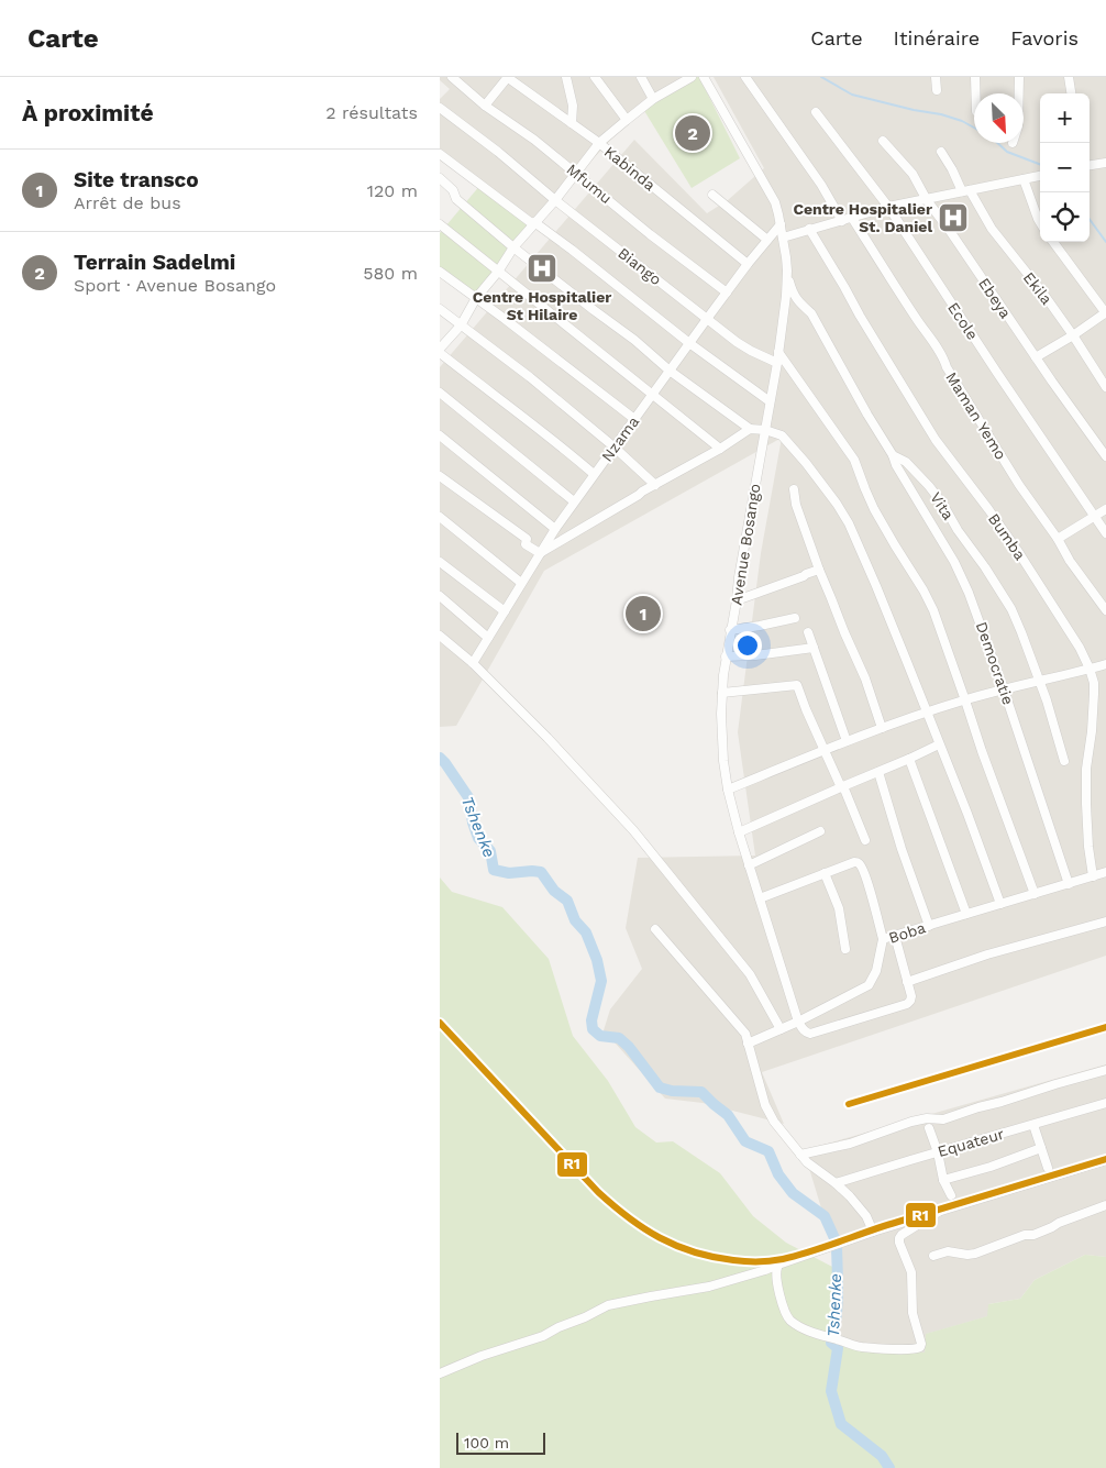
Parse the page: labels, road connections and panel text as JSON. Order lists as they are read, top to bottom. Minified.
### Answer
{"streets":{"street":["Kabinda","Mfumu","Biango","Ekila","Ebeya","Ecole","Maman Yemo","Nzama","Vita","Bumba","Avenue Bosango","Democratie","Boba","Equateur"]},"crossings":[["Kabinda","Nzama"],["Mfumu","Nzama"],["Biango","Nzama"],["Biango","Avenue Bosango"],["Nzama","Avenue Bosango"],["Vita","Avenue Bosango"],["Vita","Democratie"],["Bumba","Boba"],["Avenue Bosango","Boba"],["Democratie","Boba"]],"water":["Tshenke"],"places":{"hospital":["Centre Hospitalier St. Daniel","Centre Hospitalier St Hilaire"]},"lines":["transit line R1"],"scale_bar":"100 m","north":"bottom right","page":{"header":"Carte","nav":["Carte","Itinéraire","Favoris"],"heading":["À proximité","2 résultats"],"map_buttons":["+","−"],"pins":["2","1"],"list":[{"mark":"1","name":"Site transco","note":"Arrêt de bus","value":"120 m"},{"mark":"2","name":"Terrain Sadelmi","note":"Sport · Avenue Bosango","value":"580 m"}],"scale":"100 m"}}
